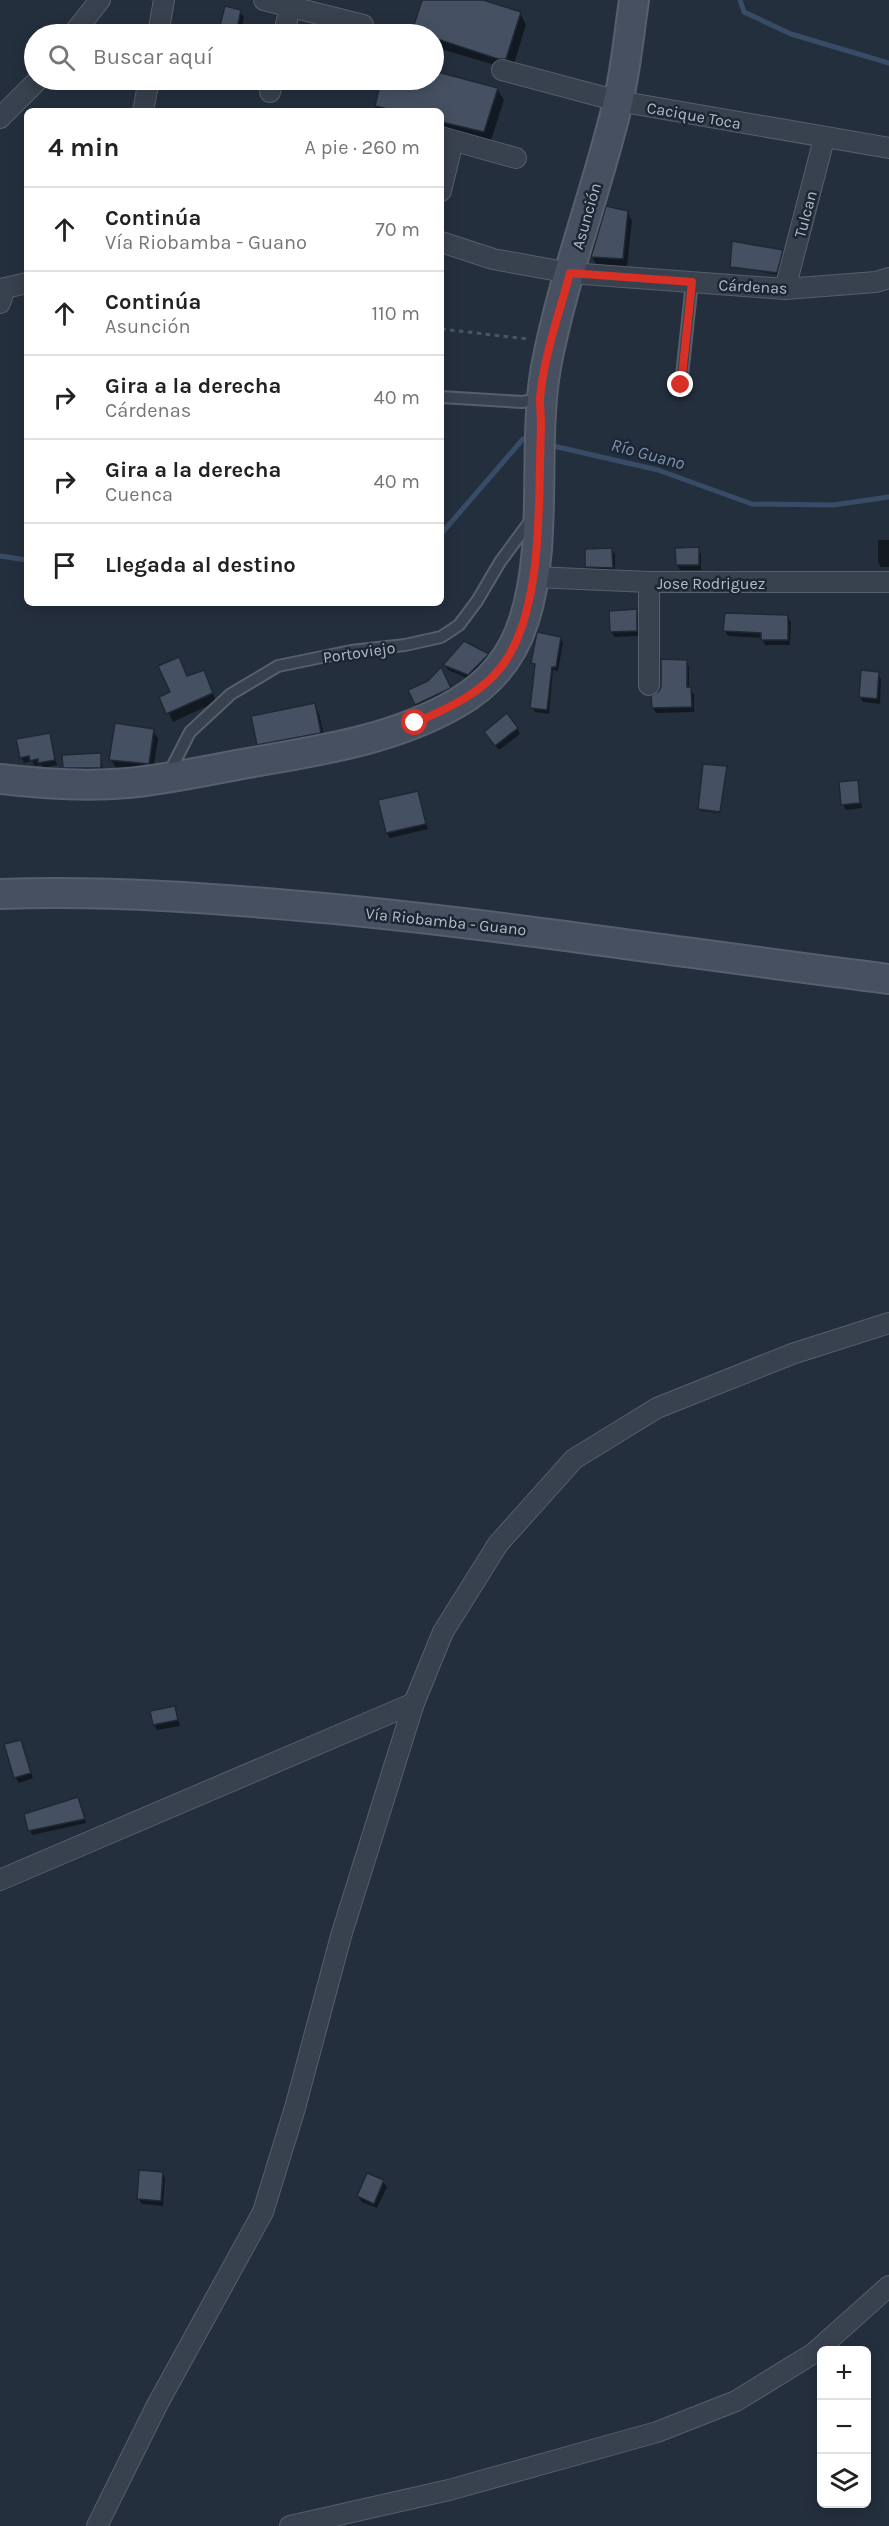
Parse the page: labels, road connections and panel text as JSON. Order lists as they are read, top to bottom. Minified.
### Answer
{"streets":{"main road":["Asunción","Vía Riobamba - Guano"],"street":["Cacique Toca","Tulcan","Cárdenas","Jose Rodriguez"],"lane":["Portoviejo"]},"crossings":[["Cacique Toca","Tulcan"],["Cacique Toca","Asunción"],["Tulcan","Cárdenas"],["Asunción","Cárdenas"],["Asunción","Jose Rodriguez"],["Asunción","Portoviejo"]],"water":["Río Guano"],"page":{"search":"Buscar aquí","heading":["4 min","A pie · 260 m"],"list":[["Continúa","Vía Riobamba - Guano","70 m"],["Continúa","Asunción","110 m"],["Gira a la derecha","Cárdenas","40 m"],["Gira a la derecha","Cuenca","40 m"],"Llegada al destino"],"map_buttons":["+","−"]}}
